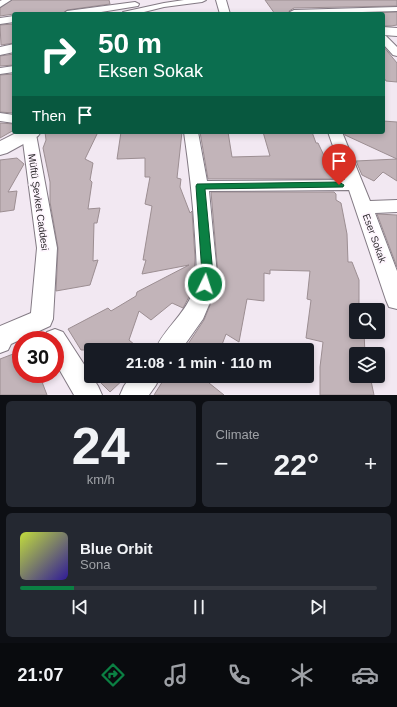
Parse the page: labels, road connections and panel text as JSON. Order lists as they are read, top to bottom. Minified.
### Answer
{"streets":{"street":["Müftü Şevket Caddesi","Eser Sokak"]},"page":{"turn":["50 m","Eksen Sokak"],"then":"Then","limit":"30","trip":"21:08 · 1 min · 110 m","tile":[["24","km/h"],"Climate"],"heat":["−","22°","+"],"song":["Blue Orbit","Sona"],"tabs":"21:07"}}
